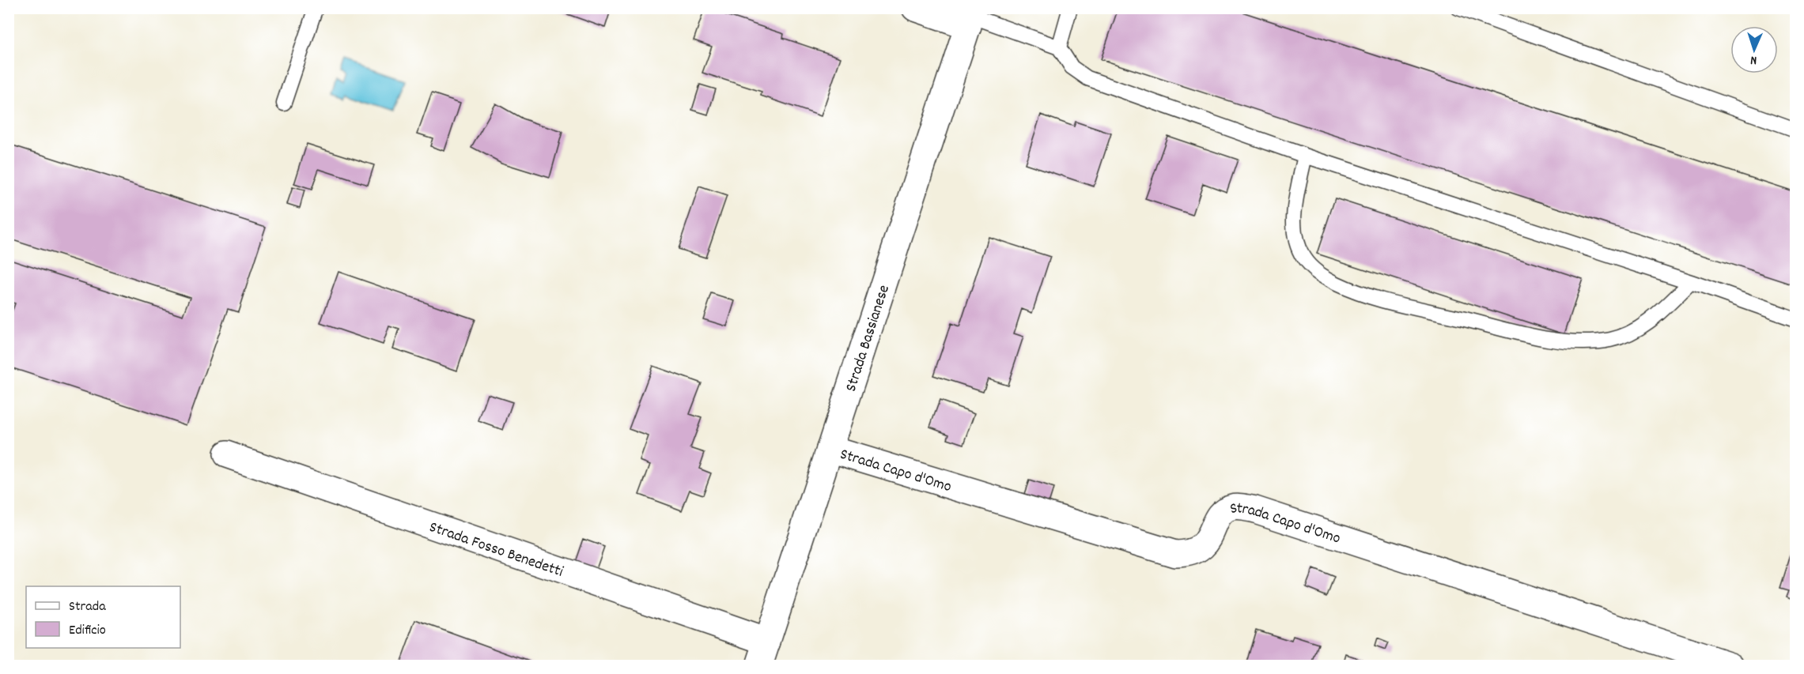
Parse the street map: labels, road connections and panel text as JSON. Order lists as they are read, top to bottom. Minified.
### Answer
{"streets":{"street":["Strada Bassianese","Strada Capo d'Omo","Strada Fosso Benedetti"]},"crossings":[["Strada Bassianese","Strada Capo d'Omo"],["Strada Bassianese","Strada Fosso Benedetti"]],"legend":["Strada","Edificio"],"north":"bottom"}
